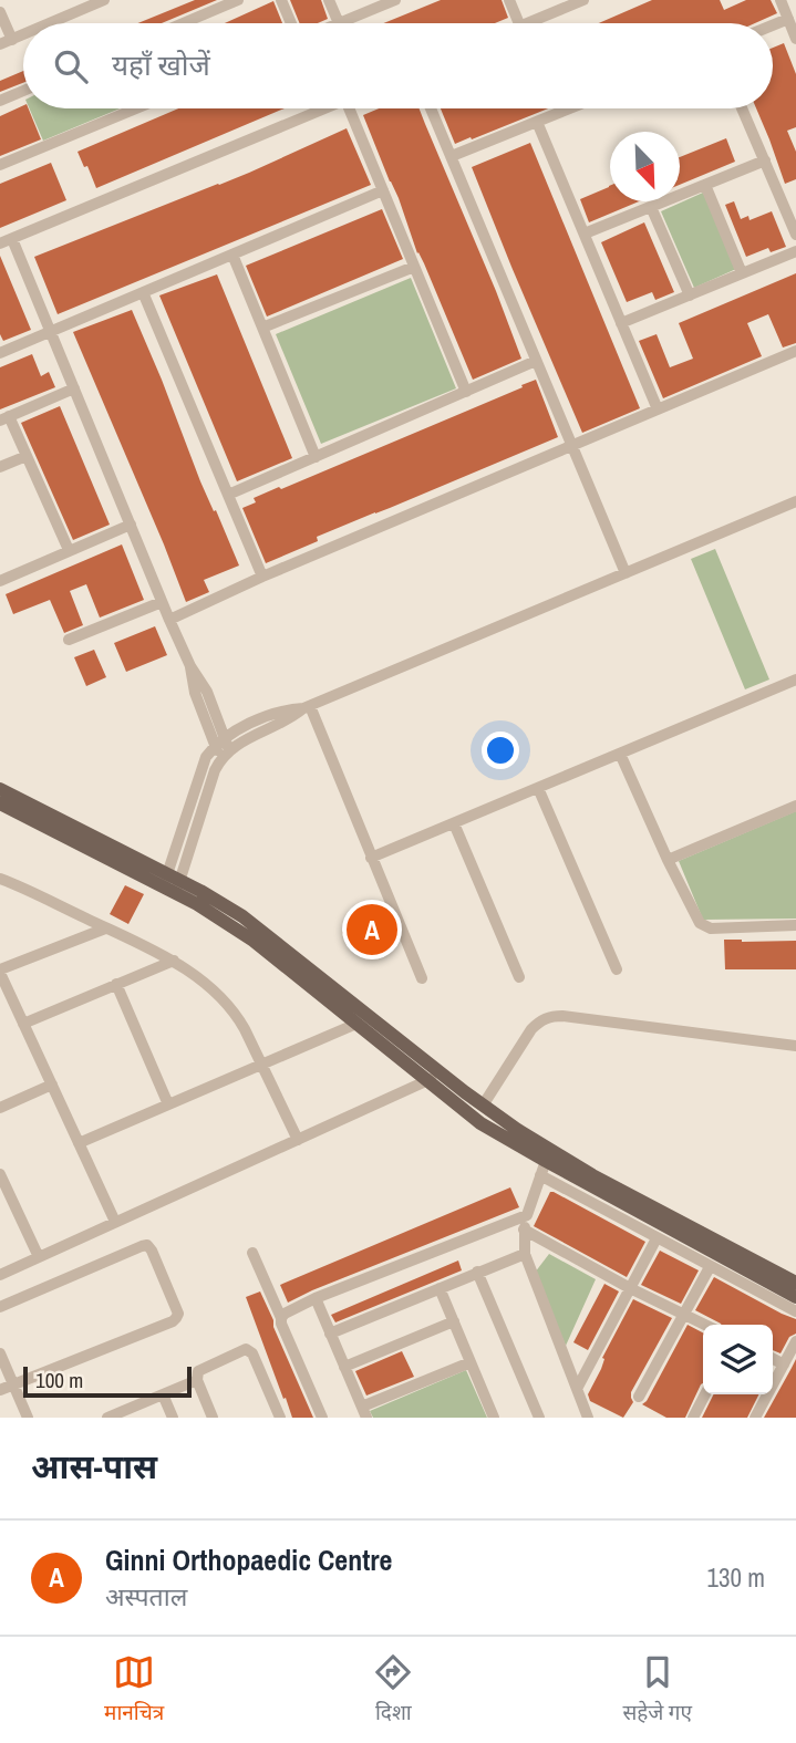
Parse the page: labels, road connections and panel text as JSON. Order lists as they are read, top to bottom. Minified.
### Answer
{"scale_bar":"100 m","north":"bottom right","page":{"search":"यहाँ खोजें","pins":"A","scale":"100 m","heading":"आस-पास","list":[{"mark":"A","name":"Ginni Orthopaedic Centre","note":"अस्पताल","value":"130 m"}],"nav":["मानचित्र","दिशा","सहेजे गए"]}}
